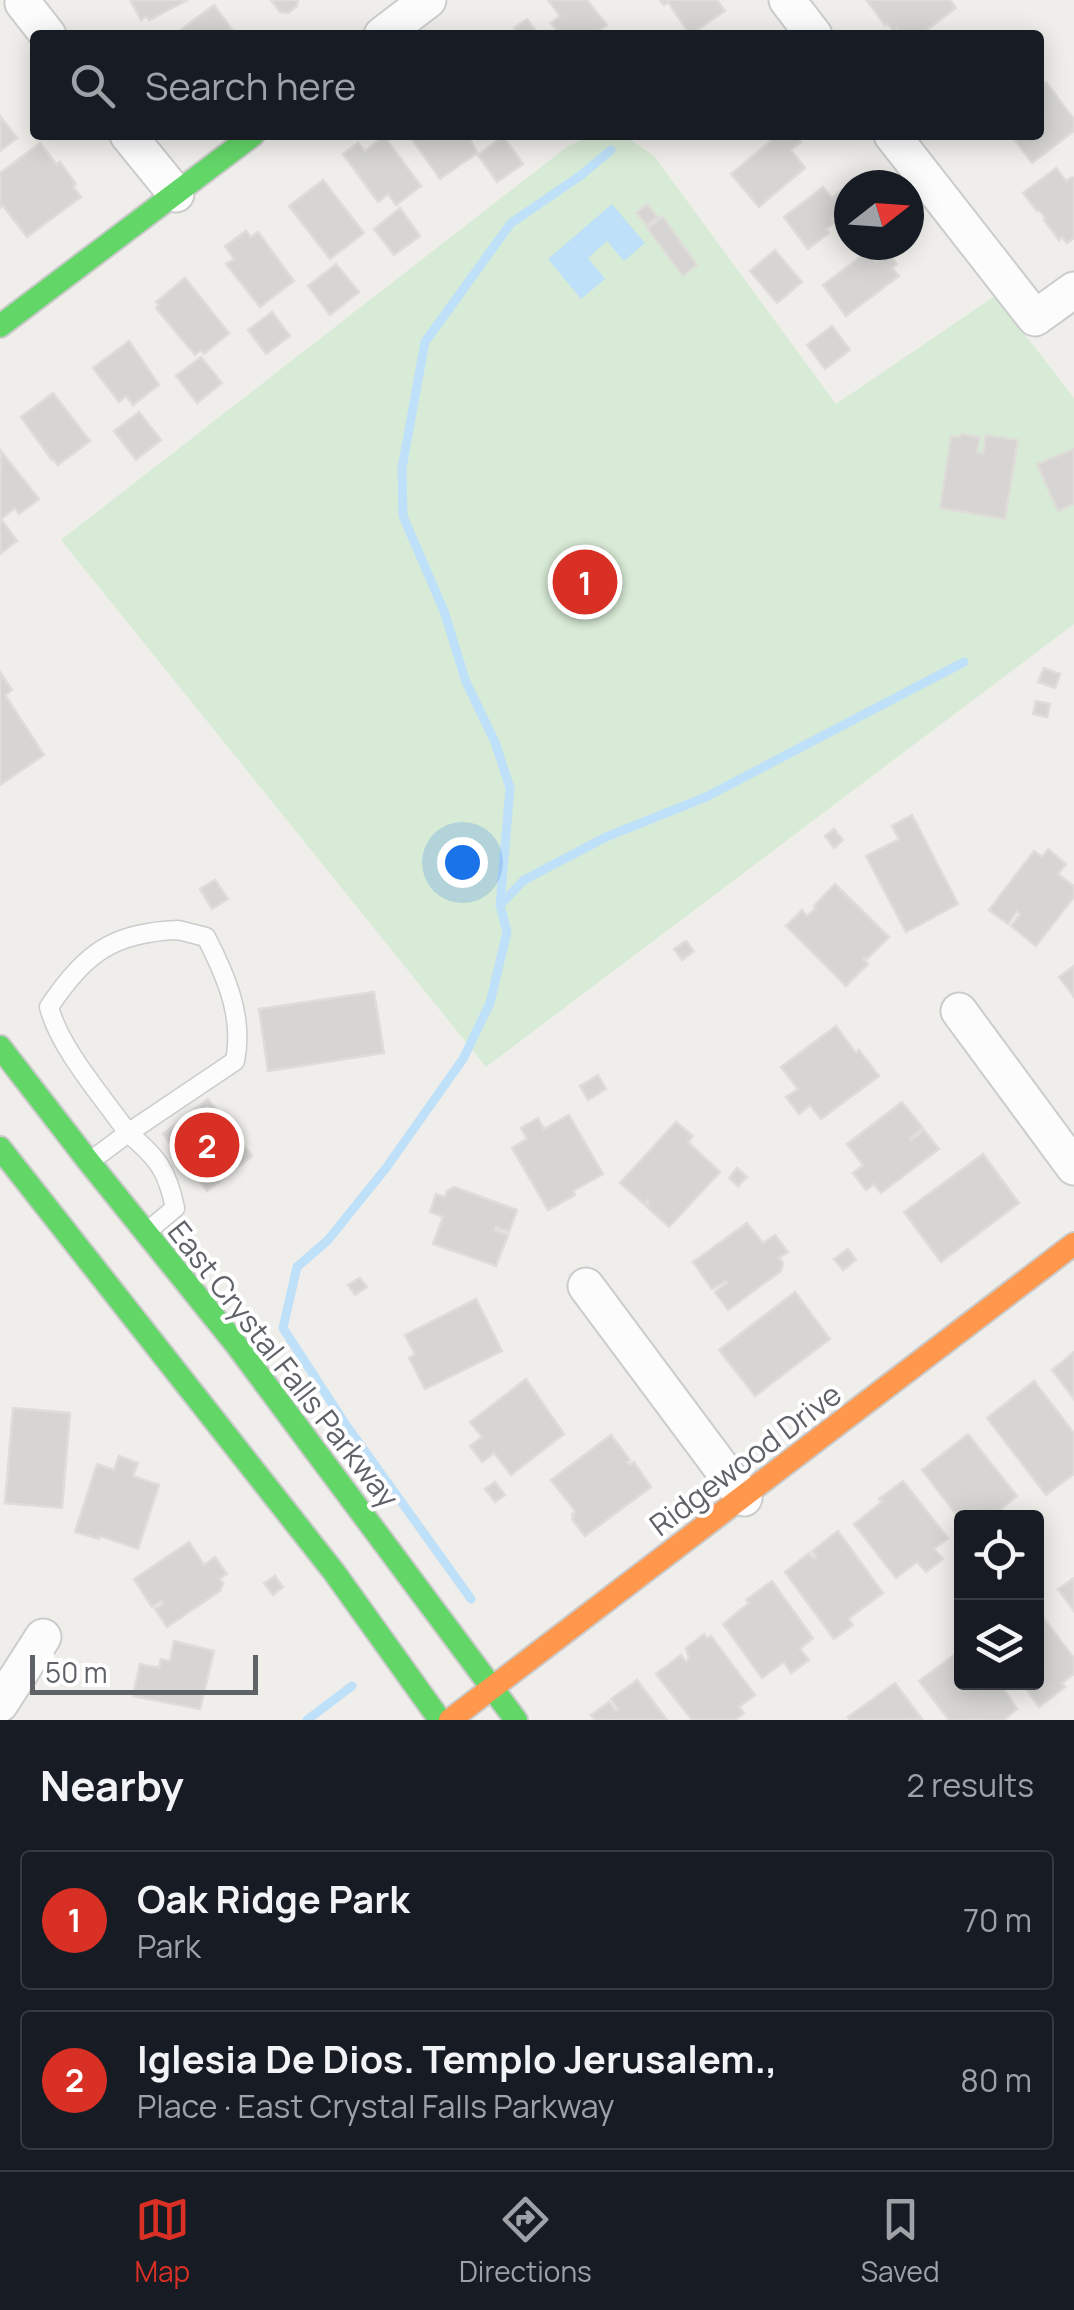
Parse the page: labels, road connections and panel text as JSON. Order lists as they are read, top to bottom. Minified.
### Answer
{"streets":{"main road":["East Crystal Falls Parkway","Ridgewood Drive"]},"crossings":[["East Crystal Falls Parkway","Ridgewood Drive"]],"scale_bar":"50 m","north":"right","page":{"search":"Search here","pins":["1","2"],"scale":"50 m","heading":["Nearby","2 results"],"list":[{"mark":"1","name":"Oak Ridge Park","note":"Park","value":"70 m"},{"mark":"2","name":"Iglesia De Dios. Templo Jerusalem.,","note":"Place · East Crystal Falls Parkway","value":"80 m"}],"nav":["Map","Directions","Saved"]}}
